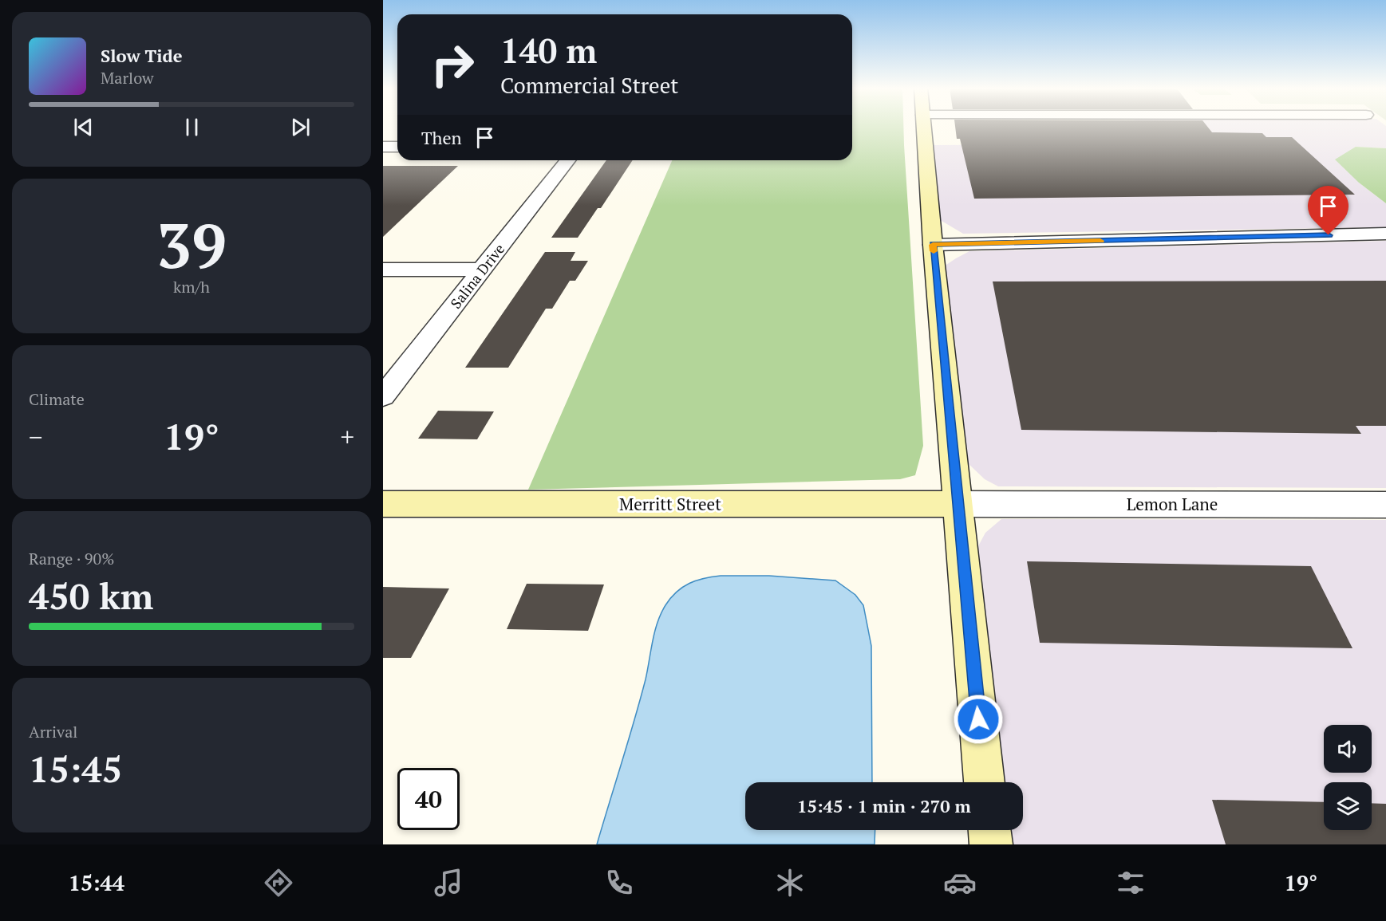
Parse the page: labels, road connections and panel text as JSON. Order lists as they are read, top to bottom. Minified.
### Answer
{"streets":{"street":["Salina Drive","Merritt Street","Lemon Lane"]},"crossings":[["Merritt Street","Lemon Lane"]],"page":{"turn":["140 m","Commercial Street"],"song":["Slow Tide","Marlow"],"then":"Then","tile":[["39","km/h"],"Climate",["Range · 90%","450 km"],["Arrival","15:45"]],"heat":["−","19°","+"],"limit":"40","trip":"15:45 · 1 min · 270 m","tabs":["15:44","19°"]}}
